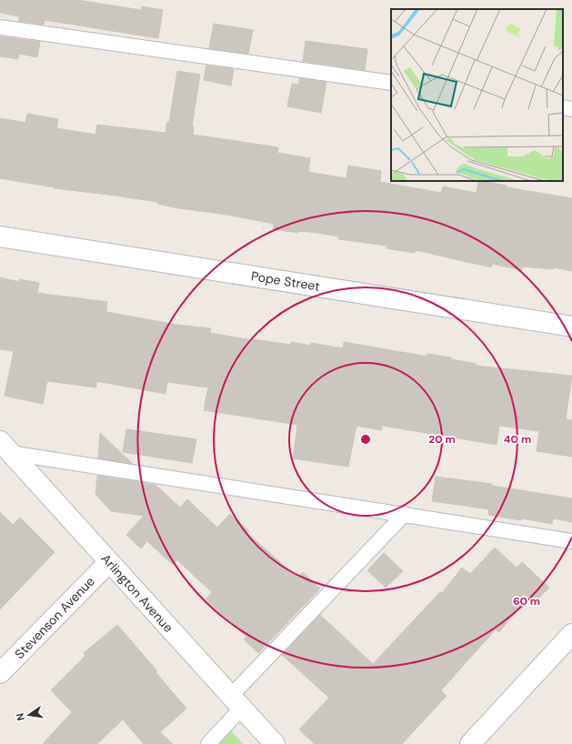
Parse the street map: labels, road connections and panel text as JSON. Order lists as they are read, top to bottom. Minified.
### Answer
{"streets":{"street":["Pope Street","Arlington Avenue","Stevenson Avenue"]},"crossings":[["Arlington Avenue","Stevenson Avenue"]],"north":"left","rings":["20 m","40 m","60 m"]}
